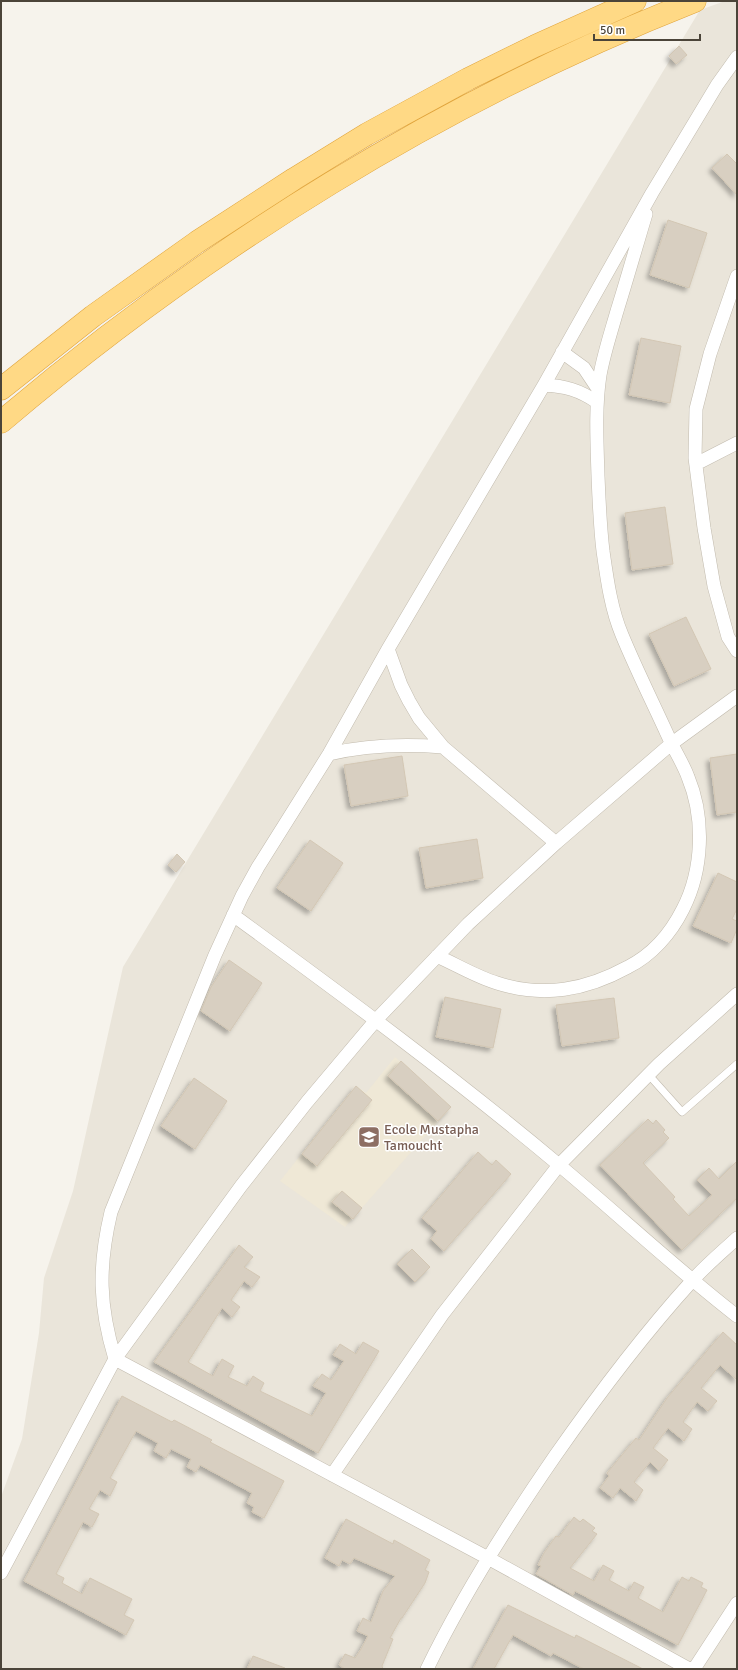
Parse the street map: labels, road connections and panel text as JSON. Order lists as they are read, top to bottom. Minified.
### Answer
{"places":{"school or university":["Ecole Mustapha Tamoucht"]},"scale_bar":"50 m"}
